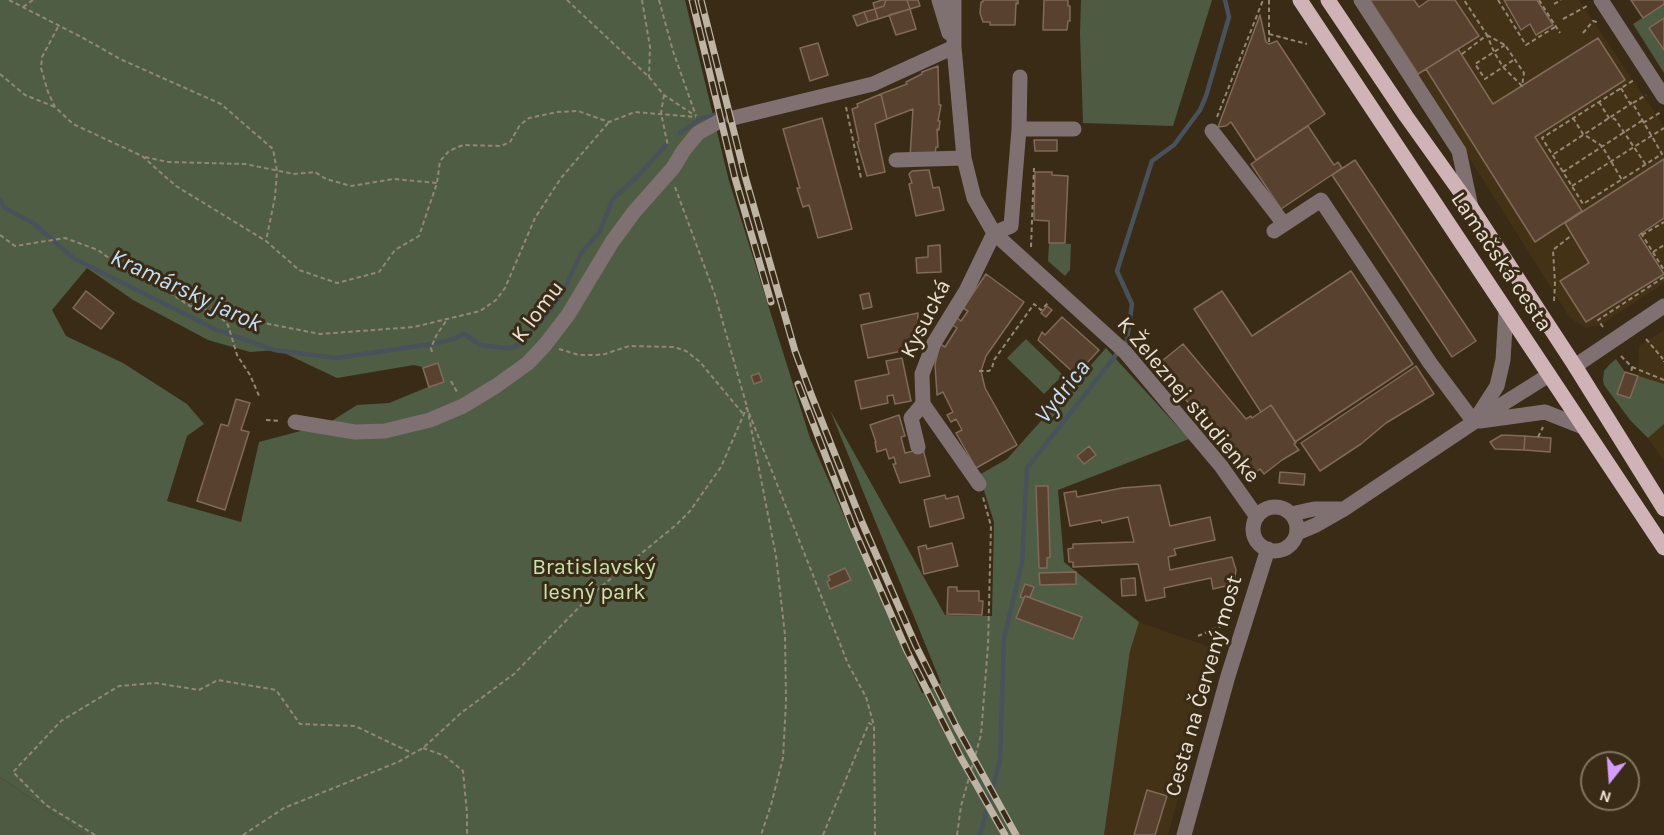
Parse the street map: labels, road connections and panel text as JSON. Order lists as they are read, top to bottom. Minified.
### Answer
{"streets":{"main road":["Lamačská cesta"],"street":["K lomu","Kysucká","K Železnej studienke","Cesta na Červený most"]},"crossings":[["Kysucká","K Železnej studienke"],["K Železnej studienke","Cesta na Červený most"]],"water":["Kramársky jarok","Vydrica"],"parks":["Bratislavský lesný park"],"north":"bottom"}
